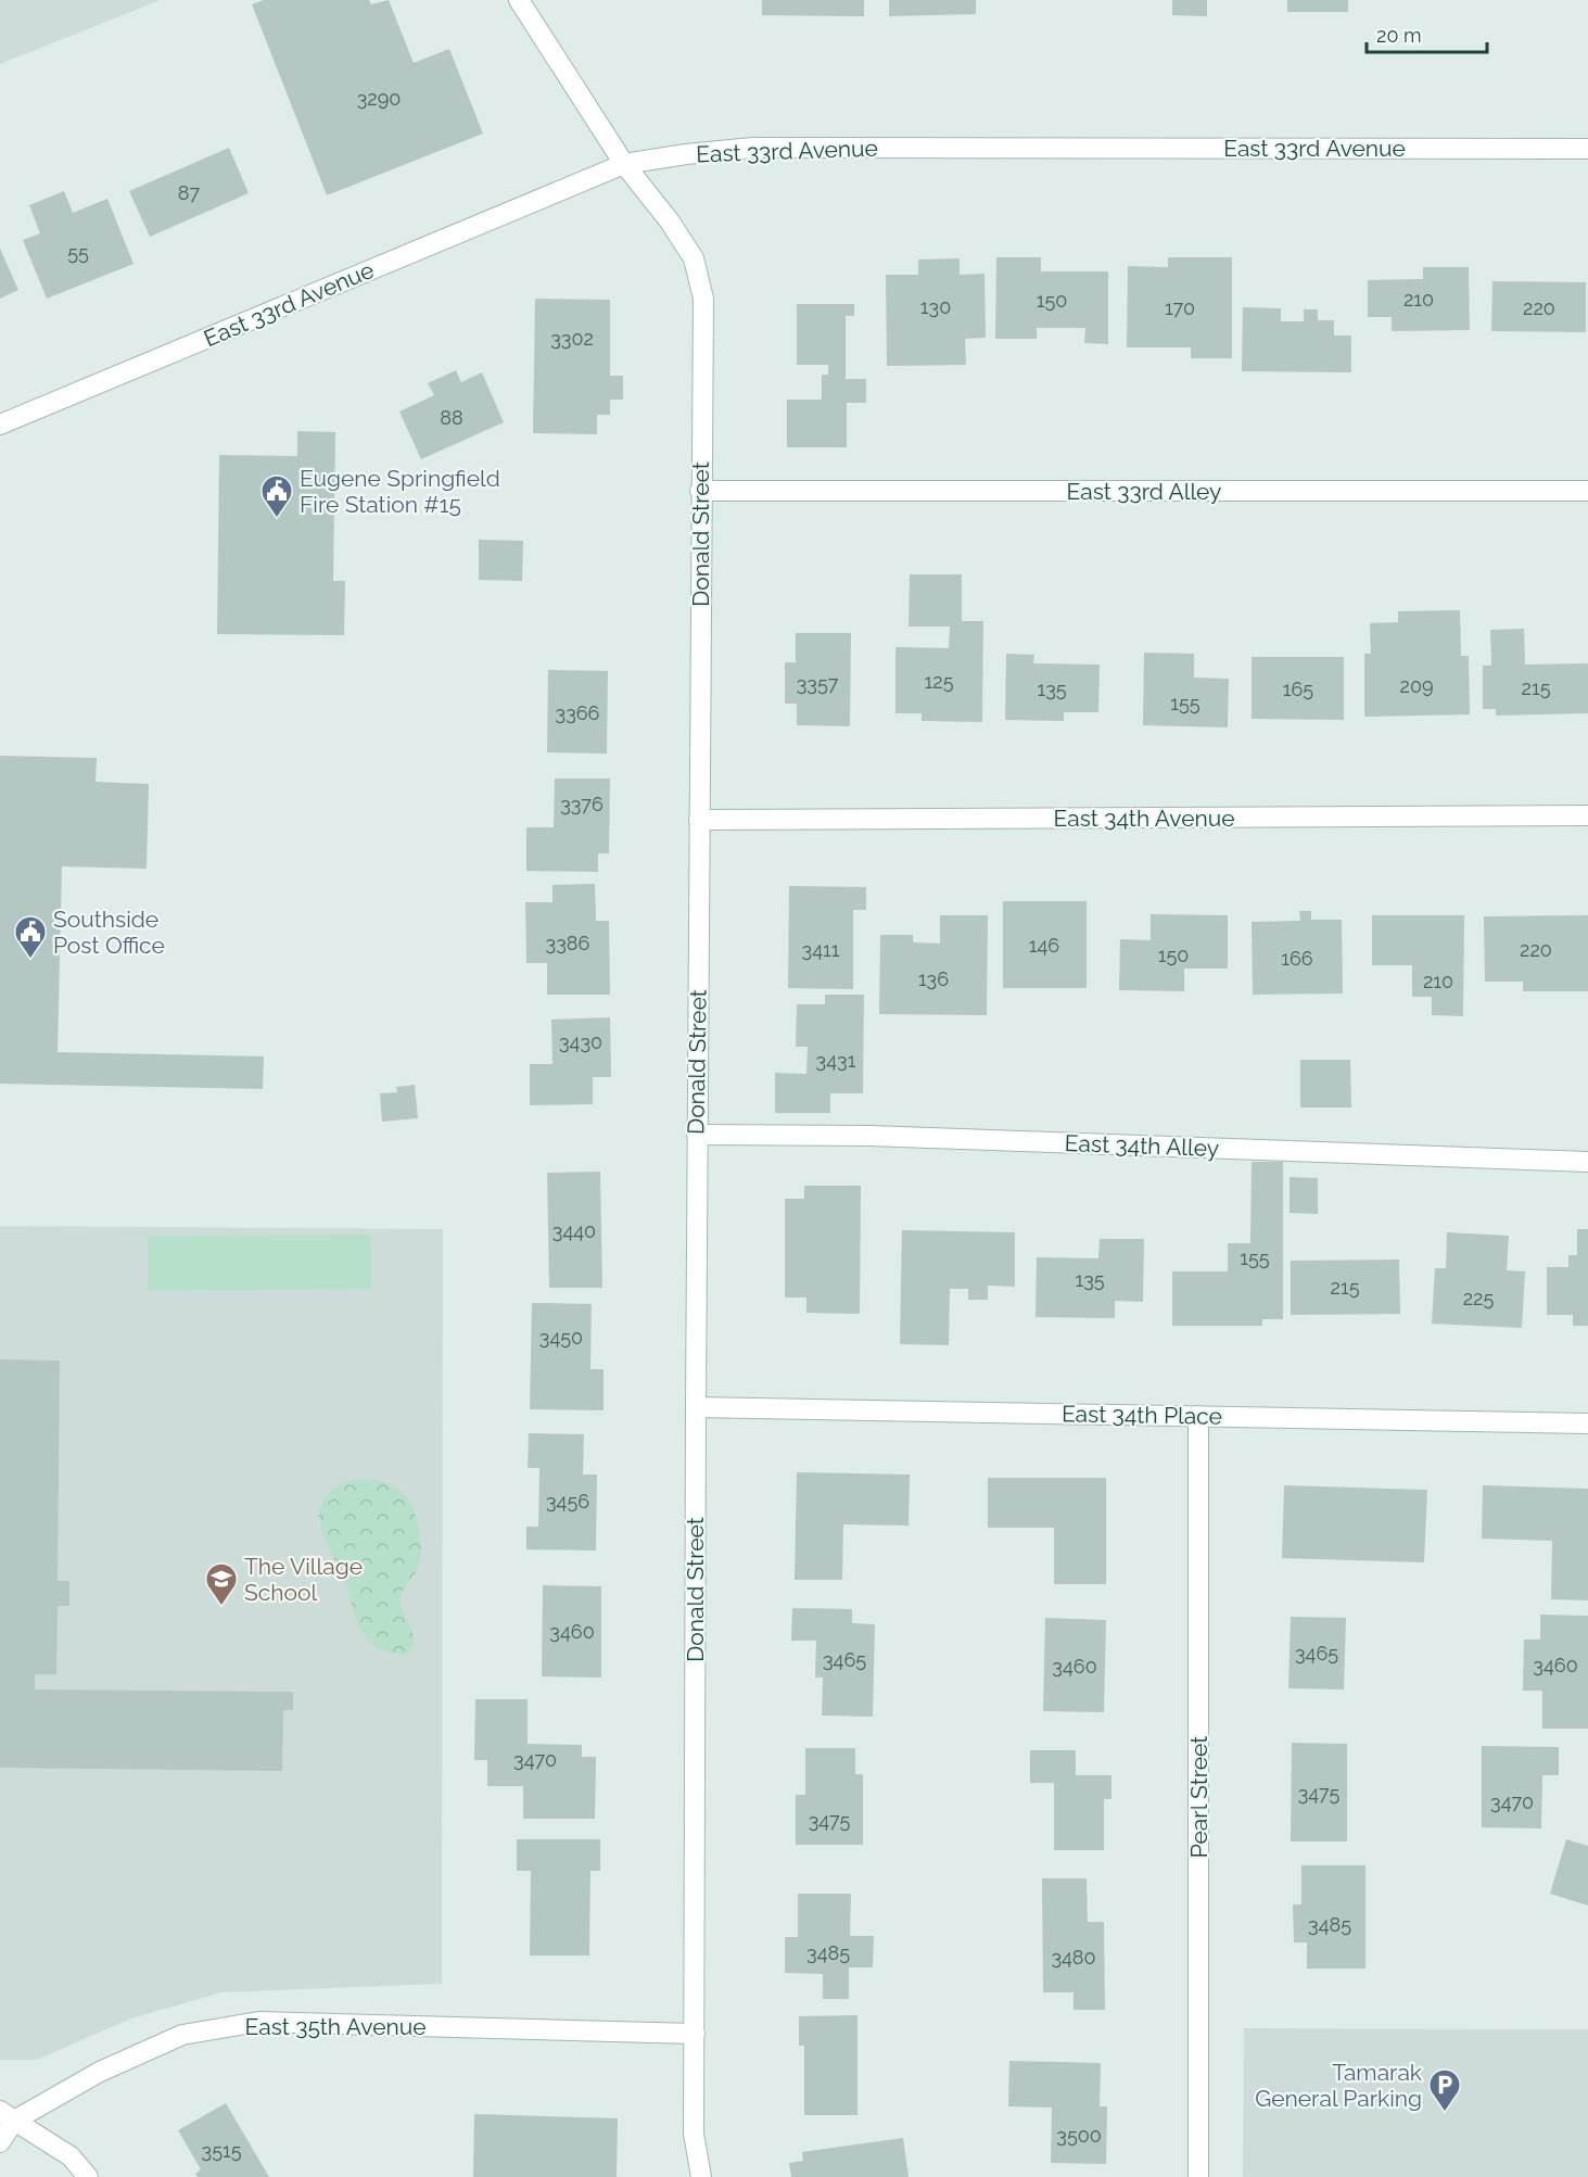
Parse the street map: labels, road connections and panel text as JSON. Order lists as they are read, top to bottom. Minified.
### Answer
{"streets":{"street":["East 33rd Avenue","East 33rd Alley","Donald Street","East 34th Avenue","East 34th Alley","East 34th Place","Pearl Street","East 35th Avenue"]},"crossings":[["East 33rd Avenue","Donald Street"],["East 33rd Alley","Donald Street"],["Donald Street","East 34th Avenue"],["Donald Street","East 34th Alley"],["Donald Street","East 34th Place"],["Donald Street","East 35th Avenue"],["East 34th Place","Pearl Street"]],"places":{"public building":["Eugene Springfield Fire Station #15","Southside Post Office"],"school or university":["The Village School"],"parking":["Tamarak General Parking"]},"house_numbers":["3290","87","55","210","150","130","170","220","3302","88","125","3357","209","215","135","165","155","3366","3376","3386","146","3411","220","150","166","136","210","3430","3431","3440","155","135","215","225","3450","3456","3460","3465","3465","3460","3460","3470","3475","3470","3475","3485","3485","3480","3500","3515"],"scale_bar":"20 m"}
